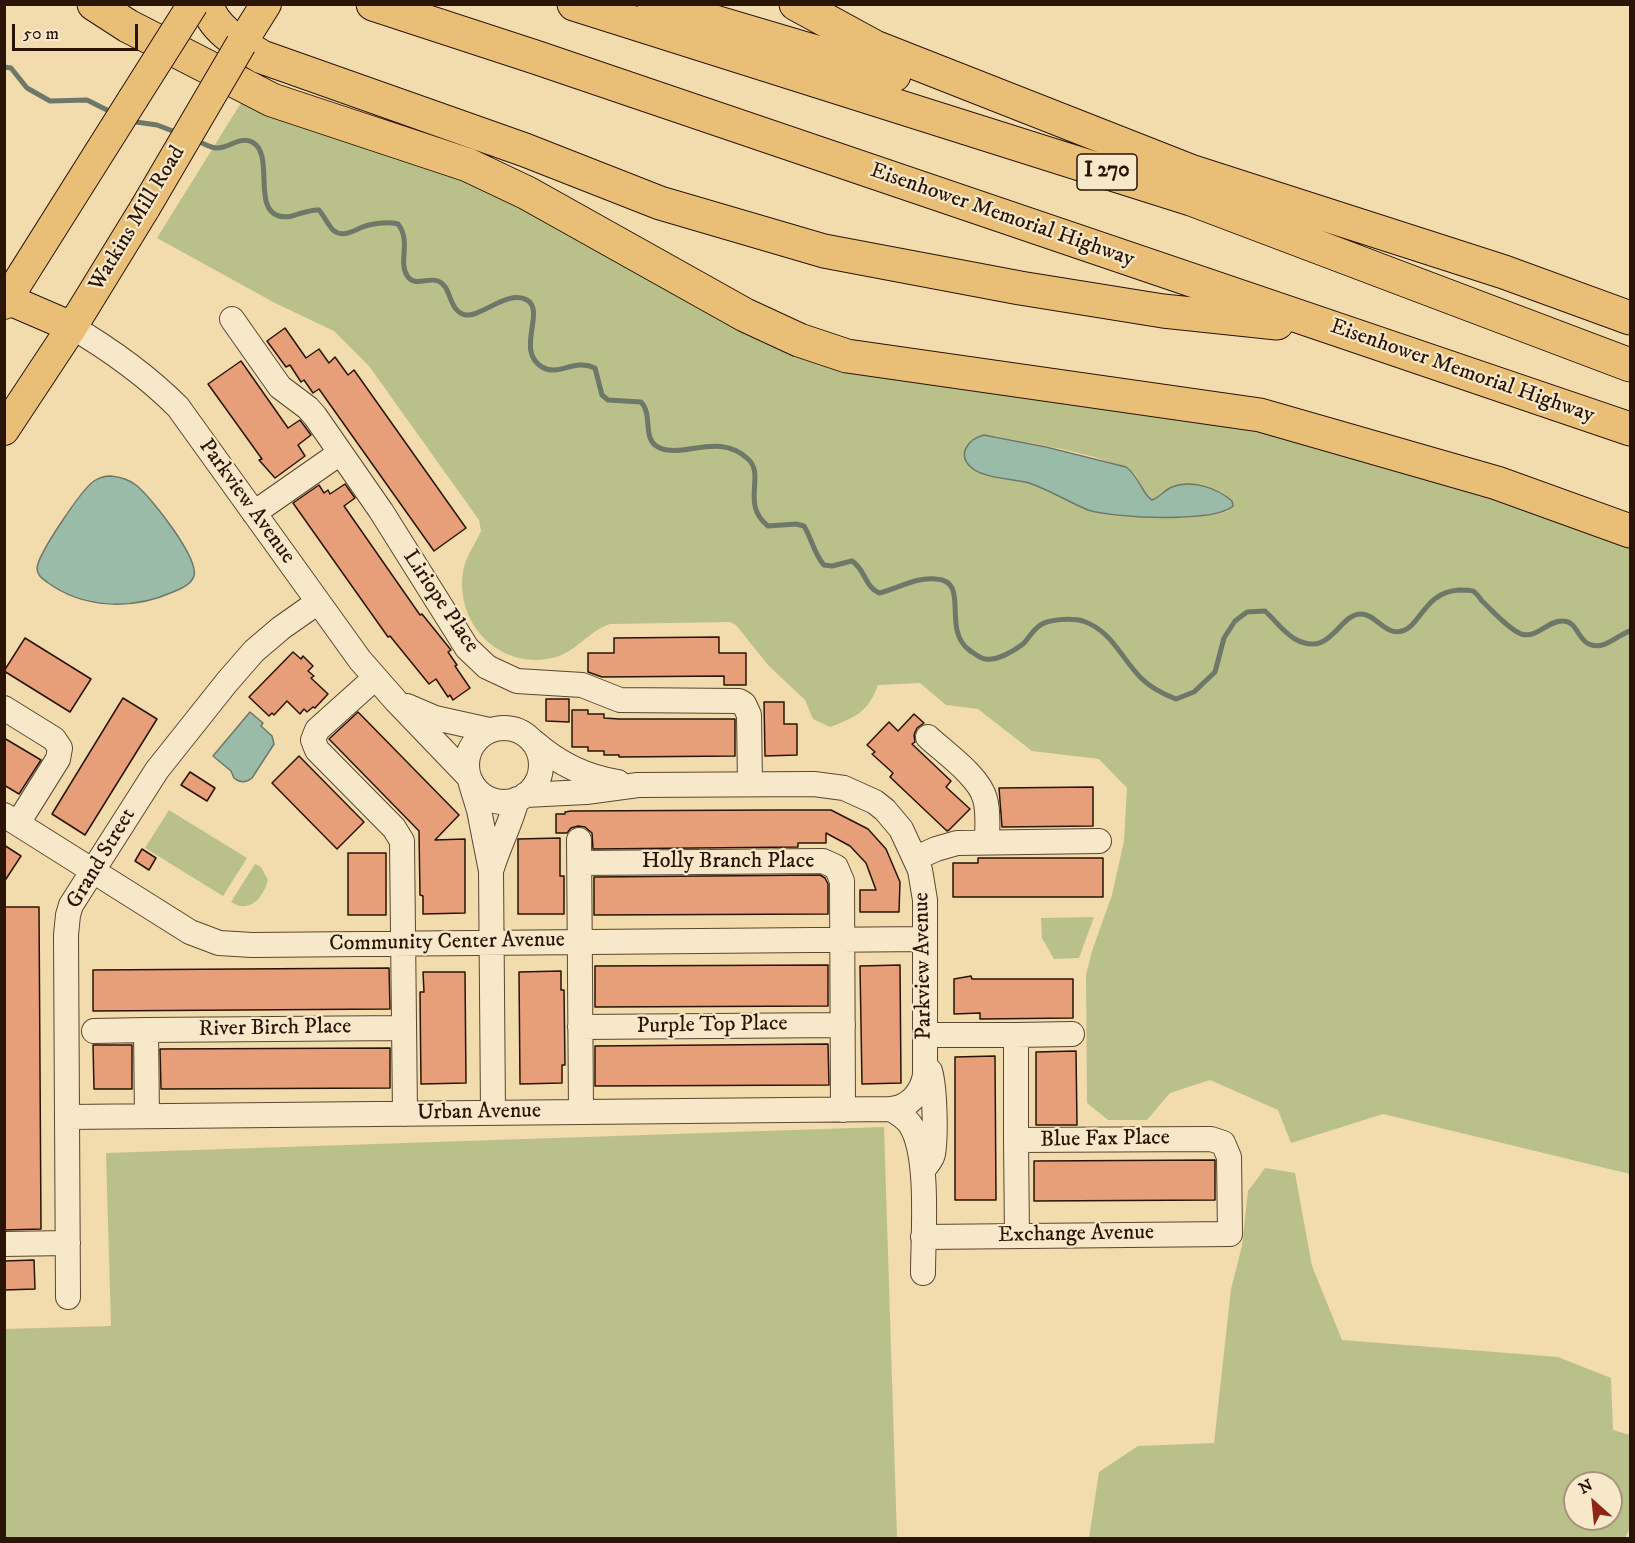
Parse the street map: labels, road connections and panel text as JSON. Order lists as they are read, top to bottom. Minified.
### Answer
{"streets":{"highway":["I 270","Eisenhower Memorial Highway"],"main road":["Watkins Mill Road"],"street":["Parkview Avenue","Liriope Place","Grand Street","Holly Branch Place","Community Center Avenue","Purple Top Place","River Birch Place","Urban Avenue","Blue Fax Place","Exchange Avenue"]},"crossings":[["Watkins Mill Road","Parkview Avenue"],["Parkview Avenue","Liriope Place"],["Parkview Avenue","Grand Street"],["Parkview Avenue","Community Center Avenue"],["Parkview Avenue","Urban Avenue"],["Parkview Avenue","Exchange Avenue"],["Grand Street","Community Center Avenue"],["Grand Street","Urban Avenue"],["Holly Branch Place","Community Center Avenue"],["Blue Fax Place","Exchange Avenue"]],"scale_bar":"50 m","north":"top left"}
